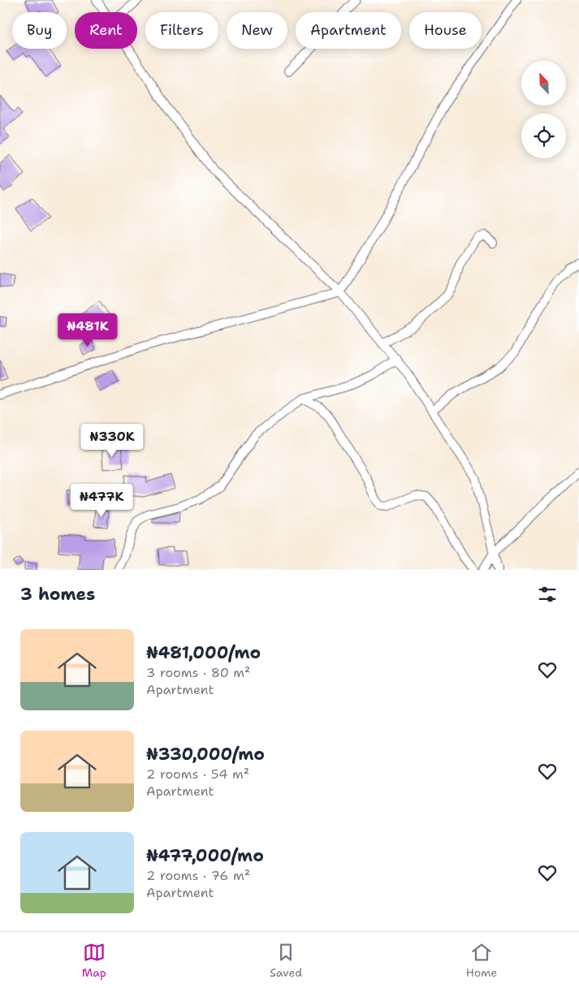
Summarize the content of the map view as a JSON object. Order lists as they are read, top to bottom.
{
  "north": "top left",
  "page": {
    "chip": [
      "Buy",
      "Rent",
      "Filters",
      "New",
      "Apartment",
      "House"
    ],
    "price": ["₦481K", "₦330K", "₦477K"],
    "heading": "3 homes",
    "list": [
      {
        "name": "₦481,000/mo",
        "note": "3 rooms · 80 m² · Apartment"
      },
      {
        "name": "₦330,000/mo",
        "note": "2 rooms · 54 m² · Apartment"
      },
      {
        "name": "₦477,000/mo",
        "note": "2 rooms · 76 m² · Apartment"
      }
    ],
    "tabs": ["Map", "Saved", "Home"]
  }
}
